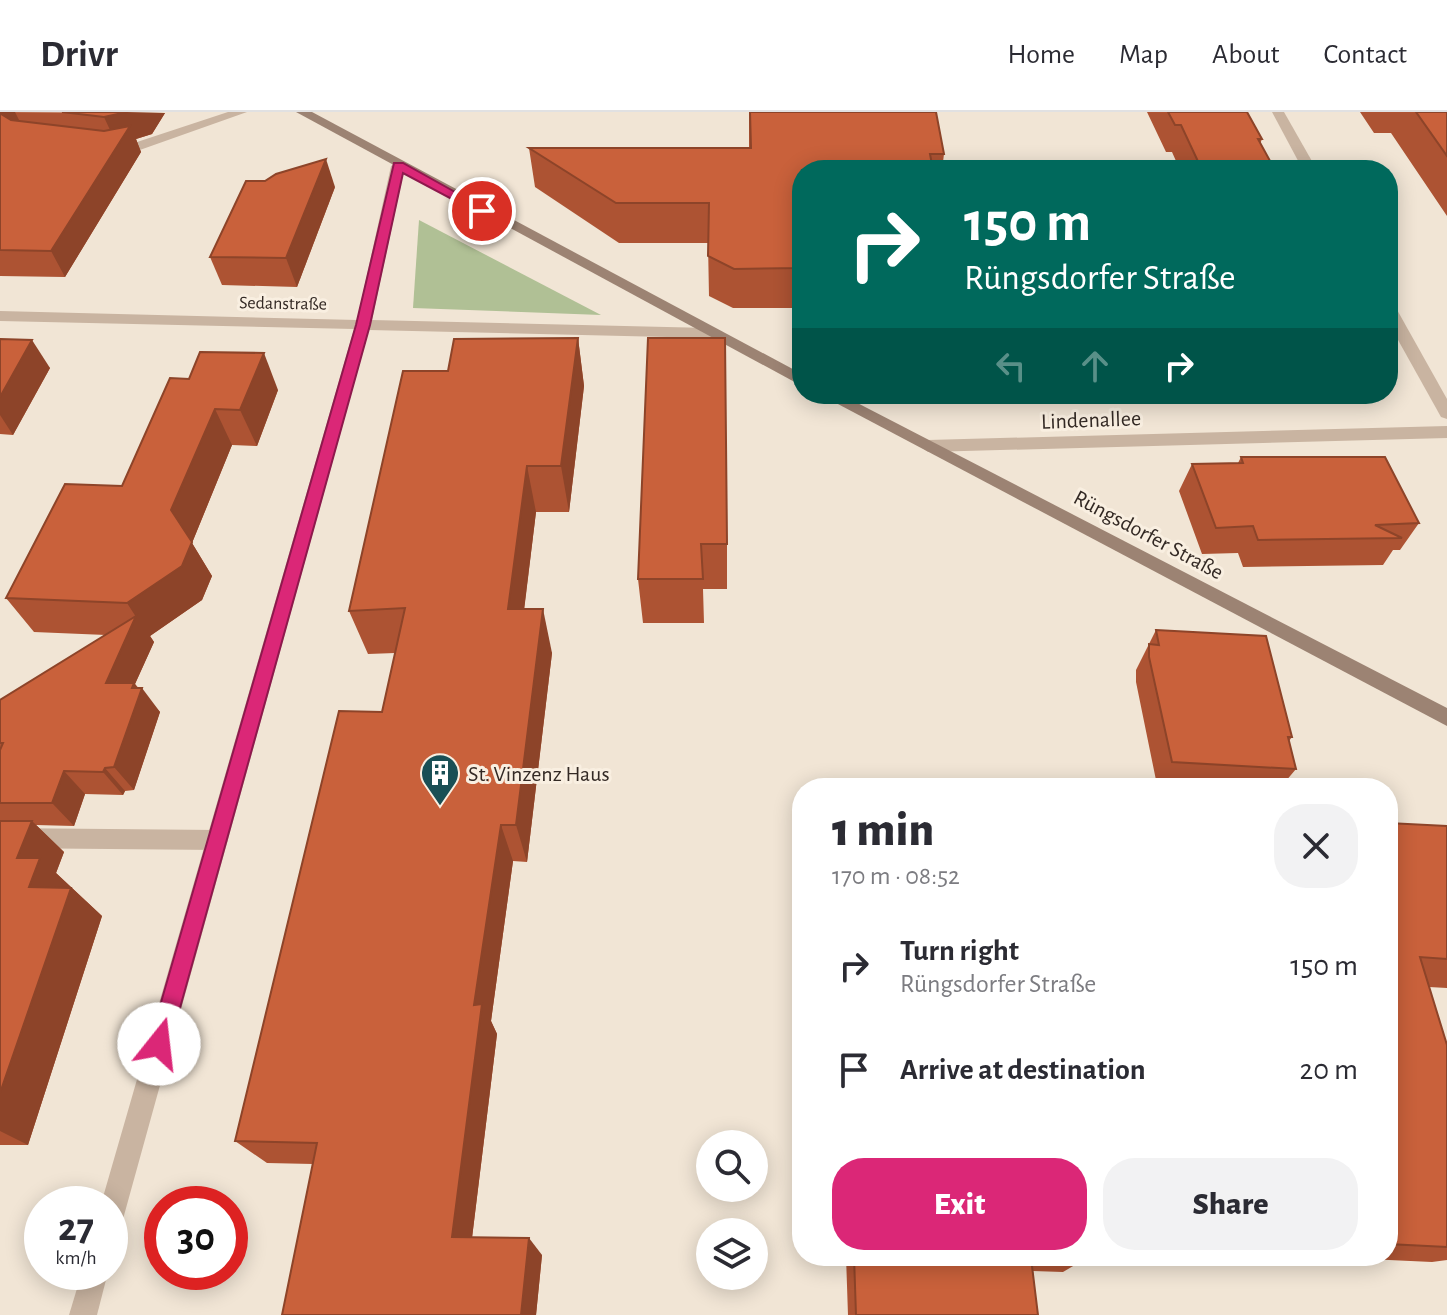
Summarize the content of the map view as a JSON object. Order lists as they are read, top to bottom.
{
  "streets": {
    "street": ["Sedanstraße", "Lindenallee", "Rüngsdorfer Straße"]
  },
  "crossings": [
    ["Lindenallee", "Rüngsdorfer Straße"]
  ],
  "places": {
    "building": ["St. Vinzenz Haus"]
  },
  "page": {
    "header": "Drivr",
    "nav": [
      "Home",
      "Map",
      "About",
      "Contact"
    ],
    "turn": ["150 m", "Rüngsdorfer Straße"],
    "heading": ["1 min", "170 m · 08:52"],
    "list": [
      {
        "name": "Turn right",
        "note": "Rüngsdorfer Straße",
        "value": "150 m"
      },
      {
        "name": "Arrive at destination",
        "value": "20 m"
      }
    ],
    "buttons": ["Exit", "Share"],
    "speed": "27 km/h",
    "limit": "30"
  }
}
